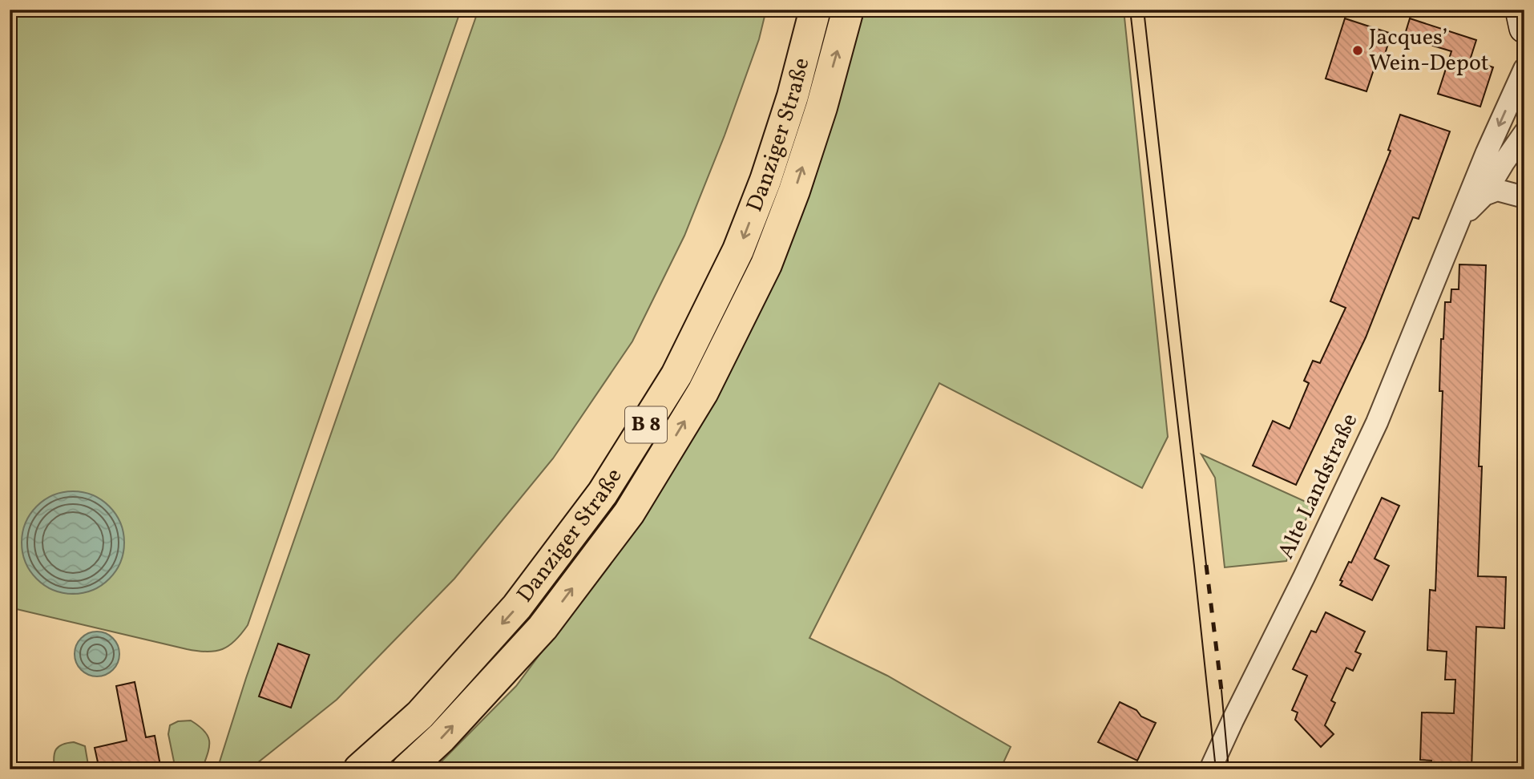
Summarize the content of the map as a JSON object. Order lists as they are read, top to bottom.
{
  "streets": {
    "highway": ["Danziger Straße", "B 8"],
    "street": ["Alte Landstraße"]
  },
  "places": ["Jacques’ Wein-Depot"]
}
